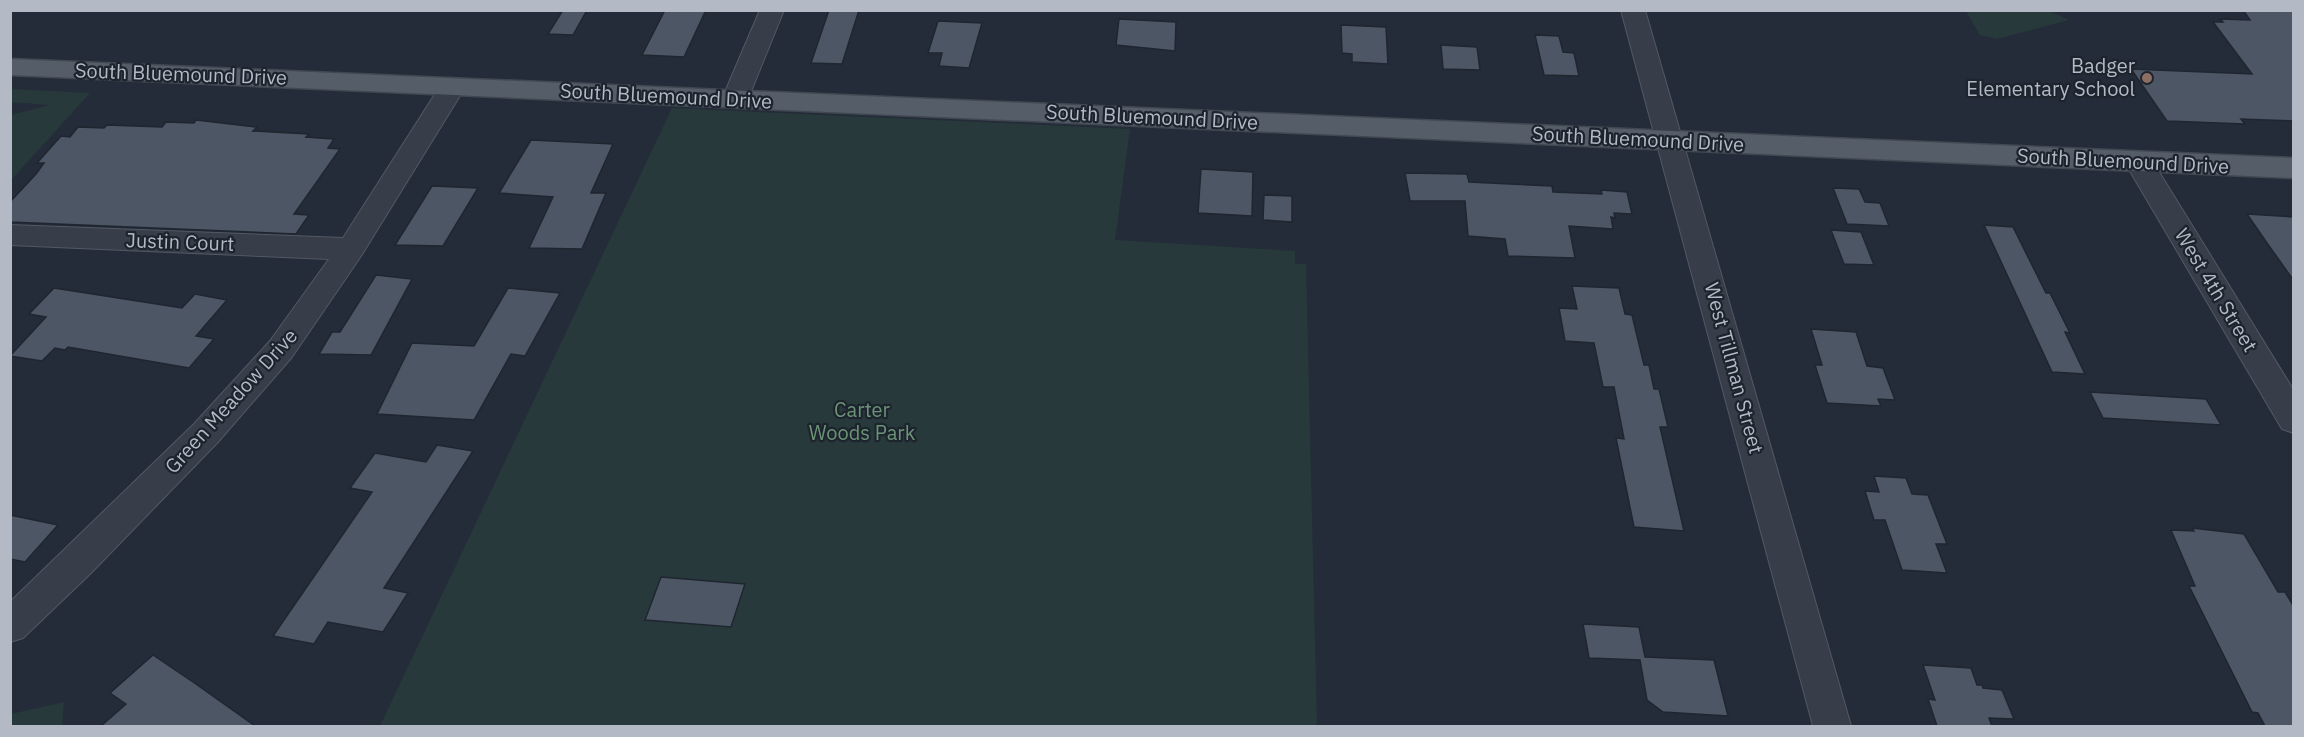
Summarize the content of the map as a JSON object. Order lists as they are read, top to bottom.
{
  "streets": {
    "main road": ["South Bluemound Drive"],
    "street": [
      "Justin Court",
      "West 4th Street",
      "West Tillman Street",
      "Green Meadow Drive"
    ]
  },
  "crossings": [
    ["South Bluemound Drive", "West 4th Street"],
    ["South Bluemound Drive", "West Tillman Street"],
    ["South Bluemound Drive", "Green Meadow Drive"],
    ["Justin Court", "Green Meadow Drive"]
  ],
  "parks": ["Carter Woods Park"],
  "places": ["Badger Elementary School"]
}
